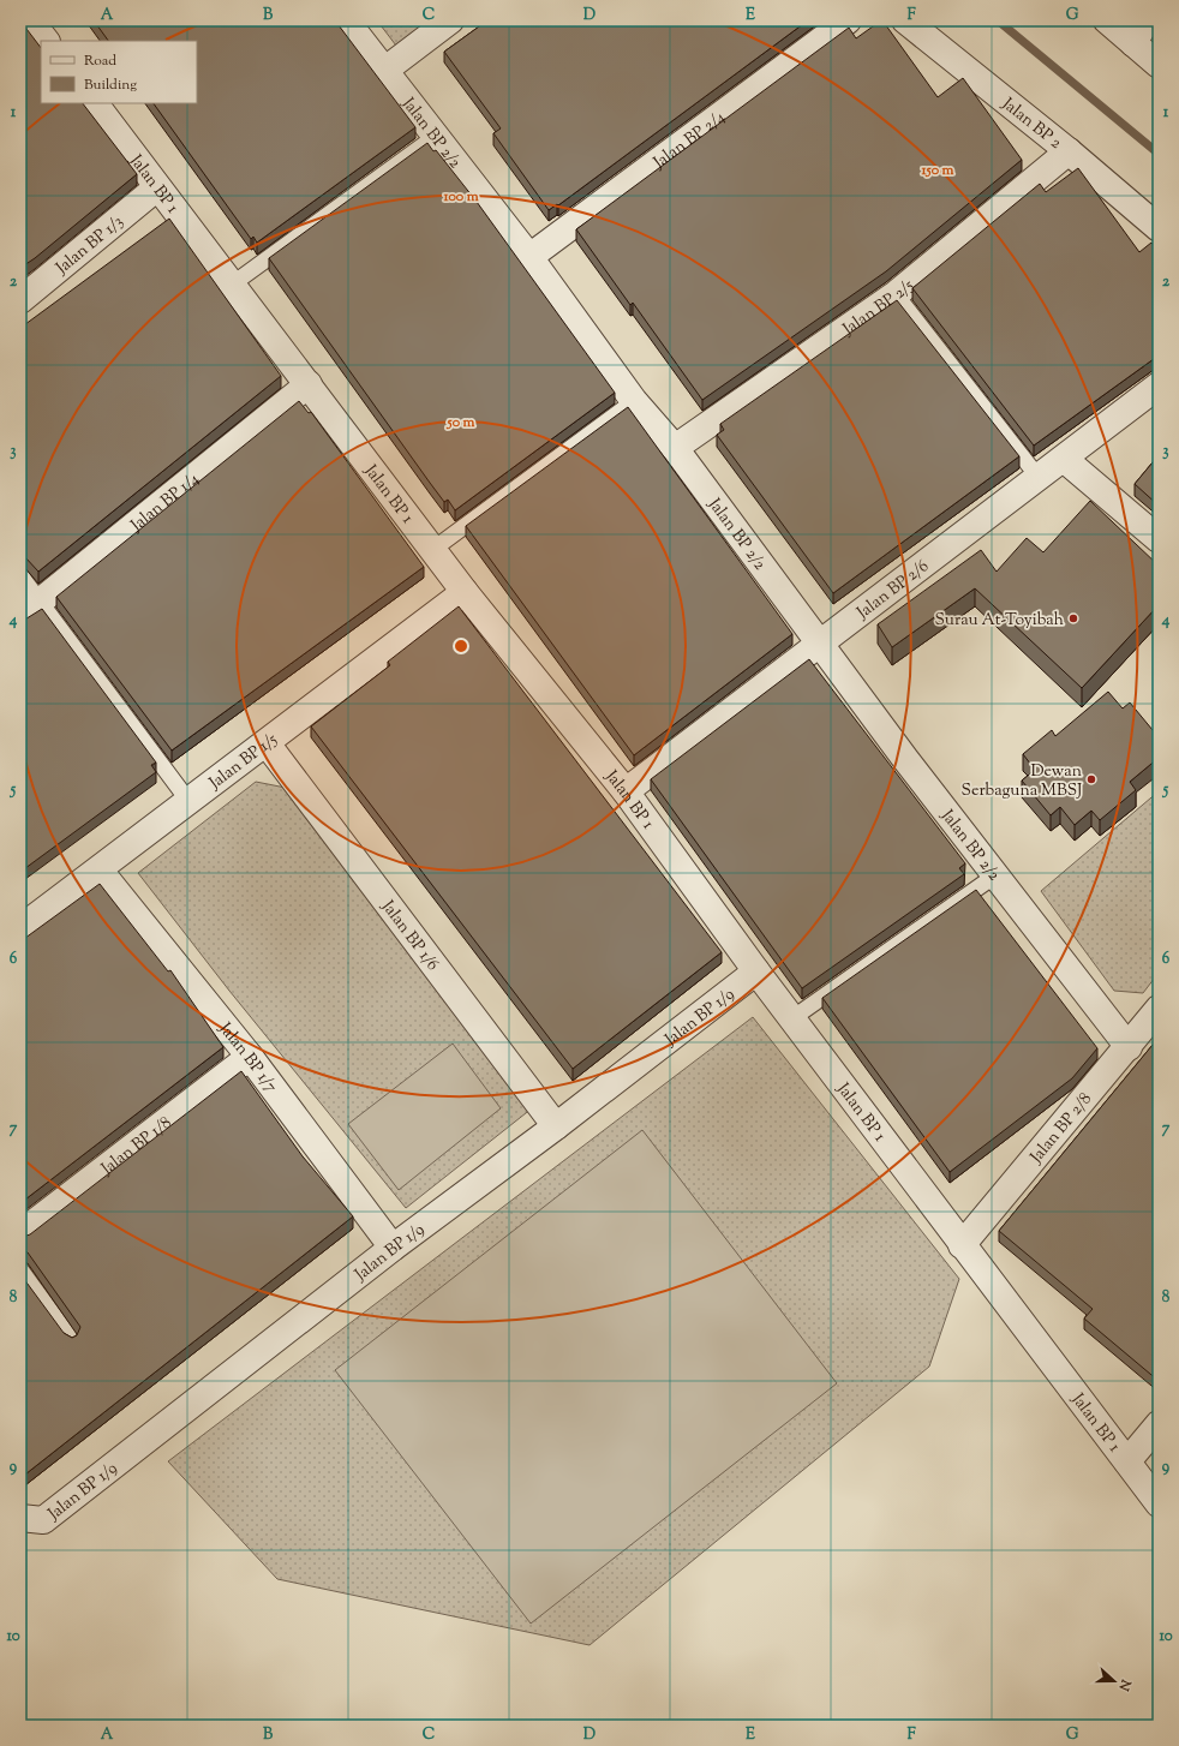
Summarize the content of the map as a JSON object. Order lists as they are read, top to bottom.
{
  "streets": {
    "street": [
      "Jalan BP 2",
      "Jalan BP 2/2",
      "Jalan BP 2/4",
      "Jalan BP 1",
      "Jalan BP 1/3",
      "Jalan BP 2/5",
      "Jalan BP 1/4",
      "Jalan BP 2/6",
      "Jalan BP 1/5",
      "Jalan BP 1/6",
      "Jalan BP 1/9",
      "Jalan BP 1/7",
      "Jalan BP 2/8",
      "Jalan BP 1/8"
    ]
  },
  "crossings": [
    ["Jalan BP 2", "Jalan BP 2/5"],
    ["Jalan BP 2/2", "Jalan BP 2/4"],
    ["Jalan BP 2/2", "Jalan BP 2/5"],
    ["Jalan BP 2/2", "Jalan BP 2/6"],
    ["Jalan BP 2/2", "Jalan BP 2/8"],
    ["Jalan BP 1", "Jalan BP 1/3"],
    ["Jalan BP 1", "Jalan BP 1/4"],
    ["Jalan BP 1", "Jalan BP 2/6"],
    ["Jalan BP 1", "Jalan BP 1/5"],
    ["Jalan BP 1", "Jalan BP 1/9"],
    ["Jalan BP 1", "Jalan BP 2/8"],
    ["Jalan BP 1/5", "Jalan BP 1/6"],
    ["Jalan BP 1/5", "Jalan BP 1/7"],
    ["Jalan BP 1/6", "Jalan BP 1/9"],
    ["Jalan BP 1/9", "Jalan BP 1/7"],
    ["Jalan BP 1/7", "Jalan BP 1/8"]
  ],
  "places": ["Surau At-Toyibah", "Dewan Serbaguna MBSJ"],
  "legend": ["Road", "Building"],
  "north": "right",
  "grid": {
    "columns": [
      "A",
      "B",
      "C",
      "D",
      "E",
      "F",
      "G"
    ],
    "rows": [
      "1",
      "2",
      "3",
      "4",
      "5",
      "6",
      "7",
      "8",
      "9",
      "10"
    ]
  },
  "rings": ["150 m", "100 m", "50 m"]
}
